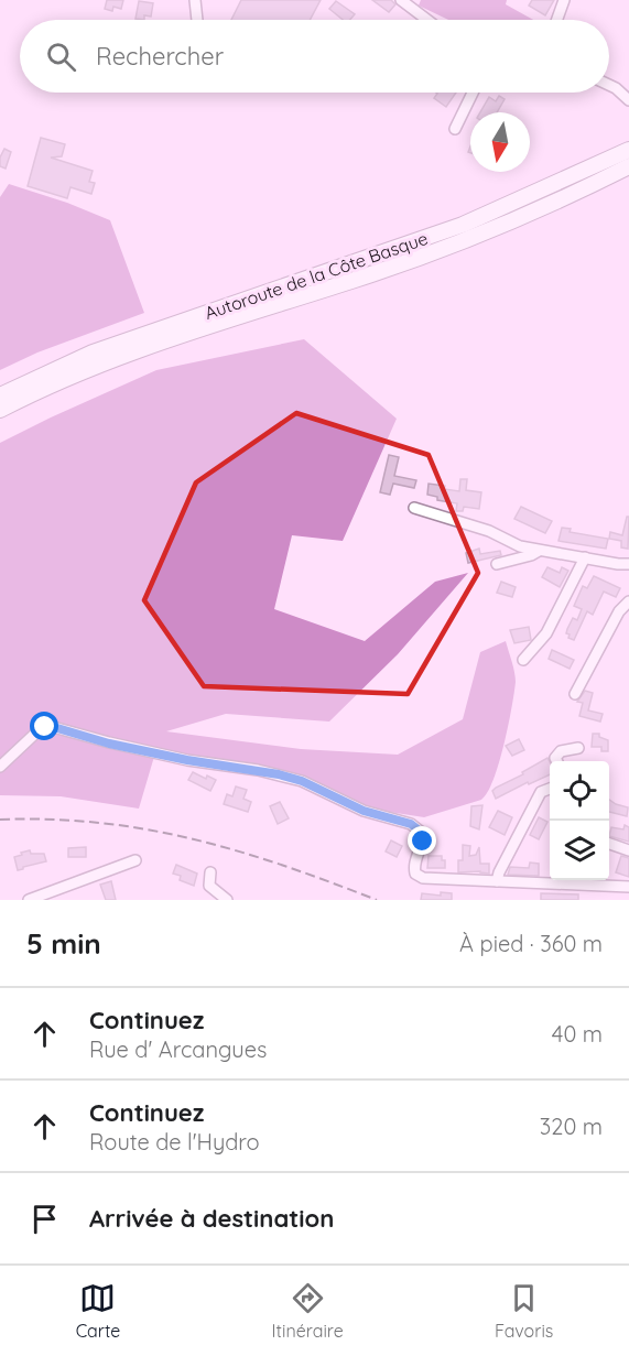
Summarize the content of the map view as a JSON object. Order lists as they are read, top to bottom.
{
  "streets": {
    "highway": ["Autoroute de la Côte Basque"]
  },
  "north": "bottom",
  "page": {
    "search": "Rechercher",
    "heading": ["5 min", "À pied · 360 m"],
    "list": [
      ["Continuez", "Rue d' Arcangues", "40 m"],
      ["Continuez", "Route de l'Hydro", "320 m"],
      "Arrivée à destination"
    ],
    "nav": ["Carte", "Itinéraire", "Favoris"]
  }
}
